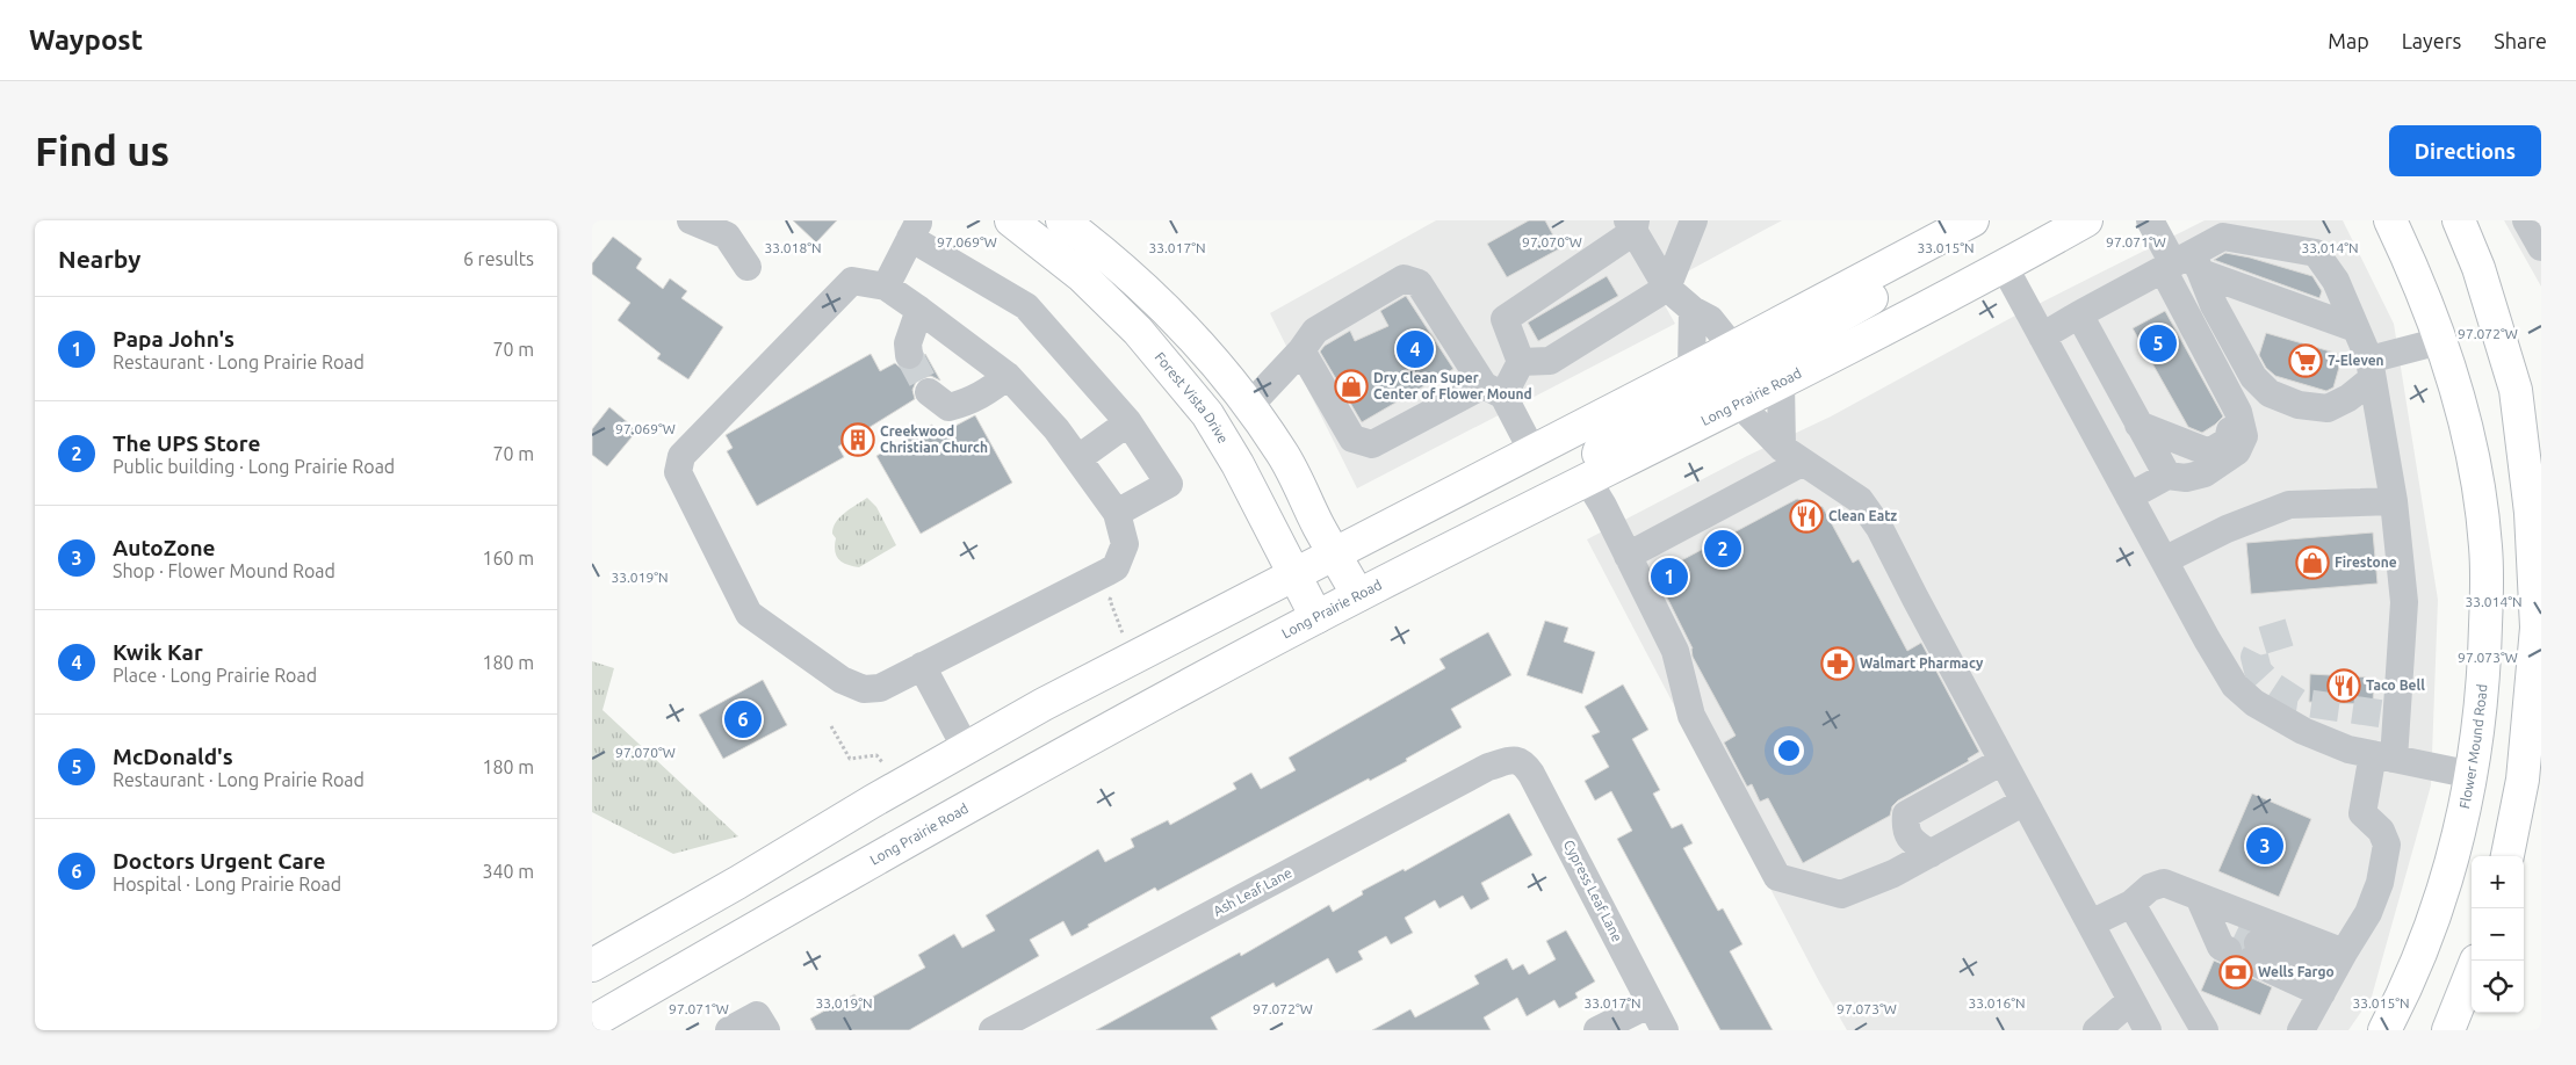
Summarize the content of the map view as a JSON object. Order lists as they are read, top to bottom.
{
  "streets": {
    "main road": ["Long Prairie Road", "Forest Vista Drive", "Flower Mound Road"],
    "street": ["Cypress Leaf Lane", "Ash Leaf Lane"]
  },
  "crossings": [
    ["Long Prairie Road", "Forest Vista Drive"],
    ["Cypress Leaf Lane", "Ash Leaf Lane"]
  ],
  "places": {
    "supermarket": ["7-Eleven"],
    "shop": ["Dry Clean Super Center of Flower Mound", "Firestone"],
    "building": ["Creekwood Christian Church"],
    "restaurant": ["Clean Eatz", "Taco Bell"],
    "pharmacy": ["Walmart Pharmacy"],
    "bank": ["Wells Fargo"]
  },
  "page": {
    "header": "Waypost",
    "nav": ["Map", "Layers", "Share"],
    "buttons": "Directions",
    "title": "Find us",
    "heading": ["Nearby", "6 results"],
    "list": [
      {
        "mark": "1",
        "name": "Papa John's",
        "note": "Restaurant · Long Prairie Road",
        "value": "70 m"
      },
      {
        "mark": "2",
        "name": "The UPS Store",
        "note": "Public building · Long Prairie Road",
        "value": "70 m"
      },
      {
        "mark": "3",
        "name": "AutoZone",
        "note": "Shop · Flower Mound Road",
        "value": "160 m"
      },
      {
        "mark": "4",
        "name": "Kwik Kar",
        "note": "Place · Long Prairie Road",
        "value": "180 m"
      },
      {
        "mark": "5",
        "name": "McDonald's",
        "note": "Restaurant · Long Prairie Road",
        "value": "180 m"
      },
      {
        "mark": "6",
        "name": "Doctors Urgent Care",
        "note": "Hospital · Long Prairie Road",
        "value": "340 m"
      }
    ],
    "pins": [
      "5",
      "4",
      "2",
      "1",
      "6",
      "3"
    ],
    "map_buttons": ["+", "−"]
  },
  "coordinates": [
    "97.069°W",
    "97.070°W",
    "97.071°W",
    "33.018°N",
    "33.014°N",
    "33.017°N",
    "33.015°N",
    "97.072°W",
    "33.019°N",
    "97.073°W",
    "33.016°N"
  ]
}
